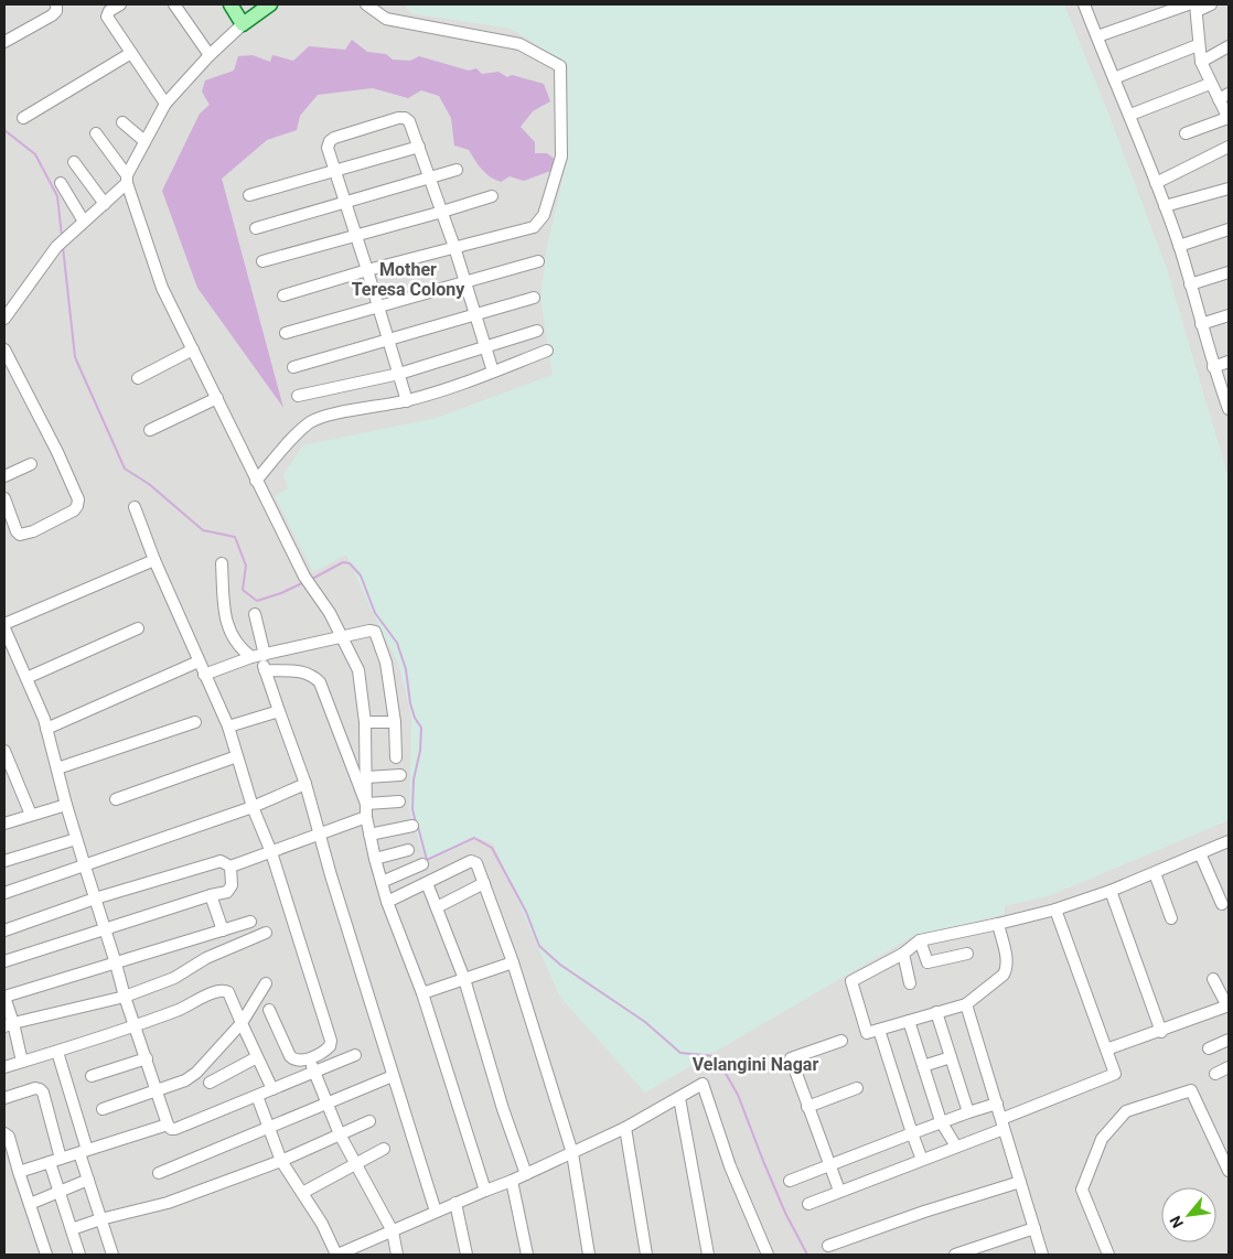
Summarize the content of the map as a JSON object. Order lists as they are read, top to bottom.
{
  "districts": ["Mother Teresa Colony", "Velangini Nagar"],
  "north": "bottom left"
}
